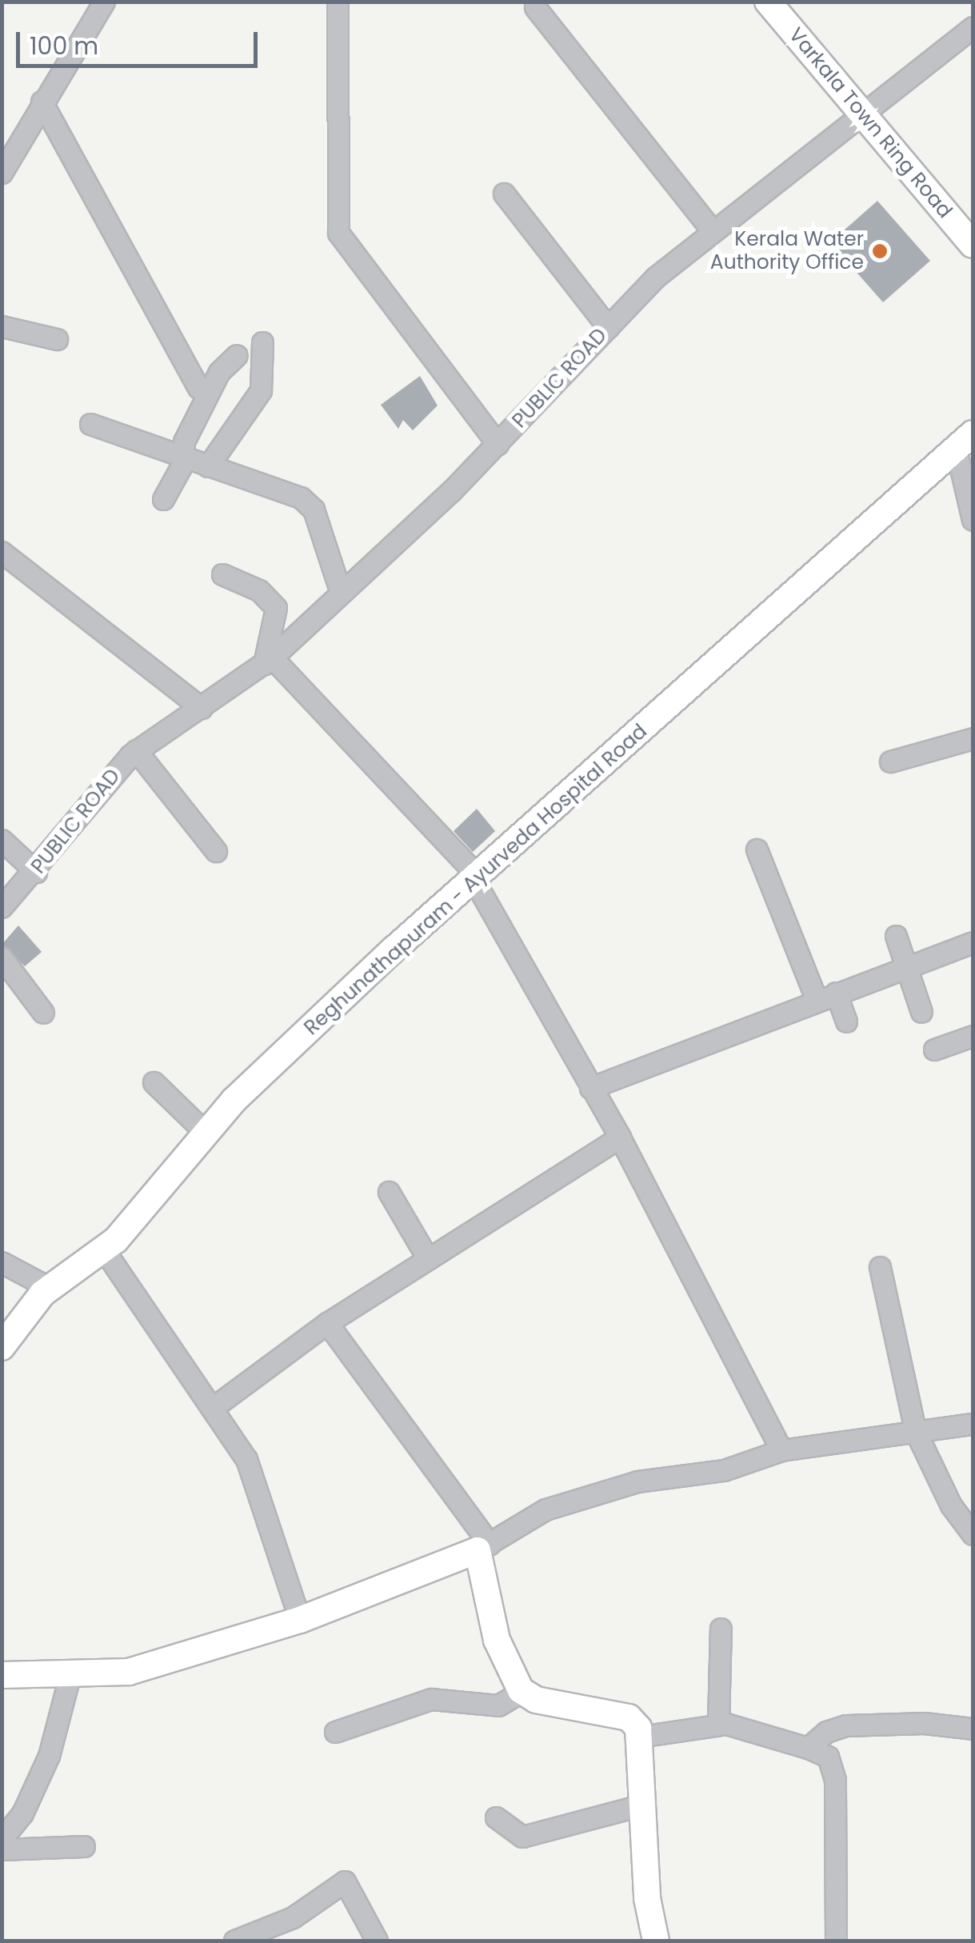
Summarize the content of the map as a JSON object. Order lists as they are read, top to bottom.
{
  "streets": {
    "main road": ["Varkala Town Ring Road", "Reghunathapuram - Ayurveda Hospital Road"],
    "street": ["PUBLIC ROAD"]
  },
  "crossings": [
    ["Varkala Town Ring Road", "PUBLIC ROAD"]
  ],
  "places": ["Kerala Water Authority Office"],
  "scale_bar": "100 m"
}
